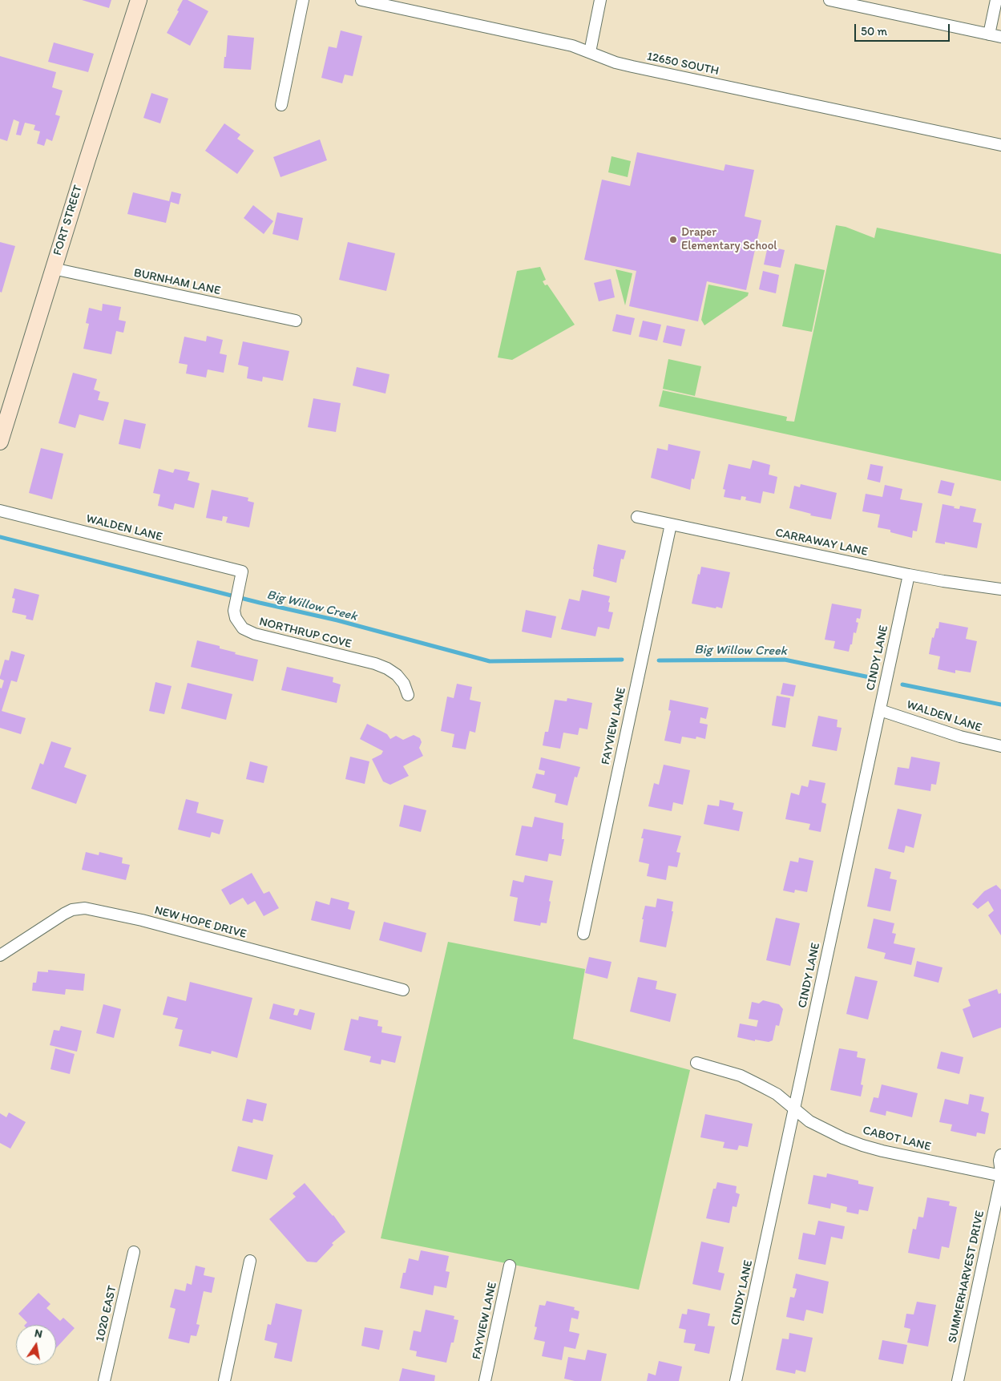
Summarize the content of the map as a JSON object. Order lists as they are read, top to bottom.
{
  "streets": {
    "street": [
      "12650 SOUTH",
      "FORT STREET",
      "BURNHAM LANE",
      "WALDEN LANE",
      "CARRAWAY LANE",
      "NORTHRUP COVE",
      "CINDY LANE",
      "FAYVIEW LANE",
      "NEW HOPE DRIVE",
      "CABOT LANE",
      "SUMMERHARVEST DRIVE",
      "1020 EAST"
    ]
  },
  "crossings": [
    ["FORT STREET", "BURNHAM LANE"],
    ["WALDEN LANE", "NORTHRUP COVE"],
    ["WALDEN LANE", "CINDY LANE"],
    ["CARRAWAY LANE", "CINDY LANE"],
    ["CARRAWAY LANE", "FAYVIEW LANE"],
    ["CINDY LANE", "CABOT LANE"],
    ["CABOT LANE", "SUMMERHARVEST DRIVE"]
  ],
  "water": ["Big Willow Creek"],
  "places": ["Draper Elementary School"],
  "scale_bar": "50 m",
  "north": "top"
}
